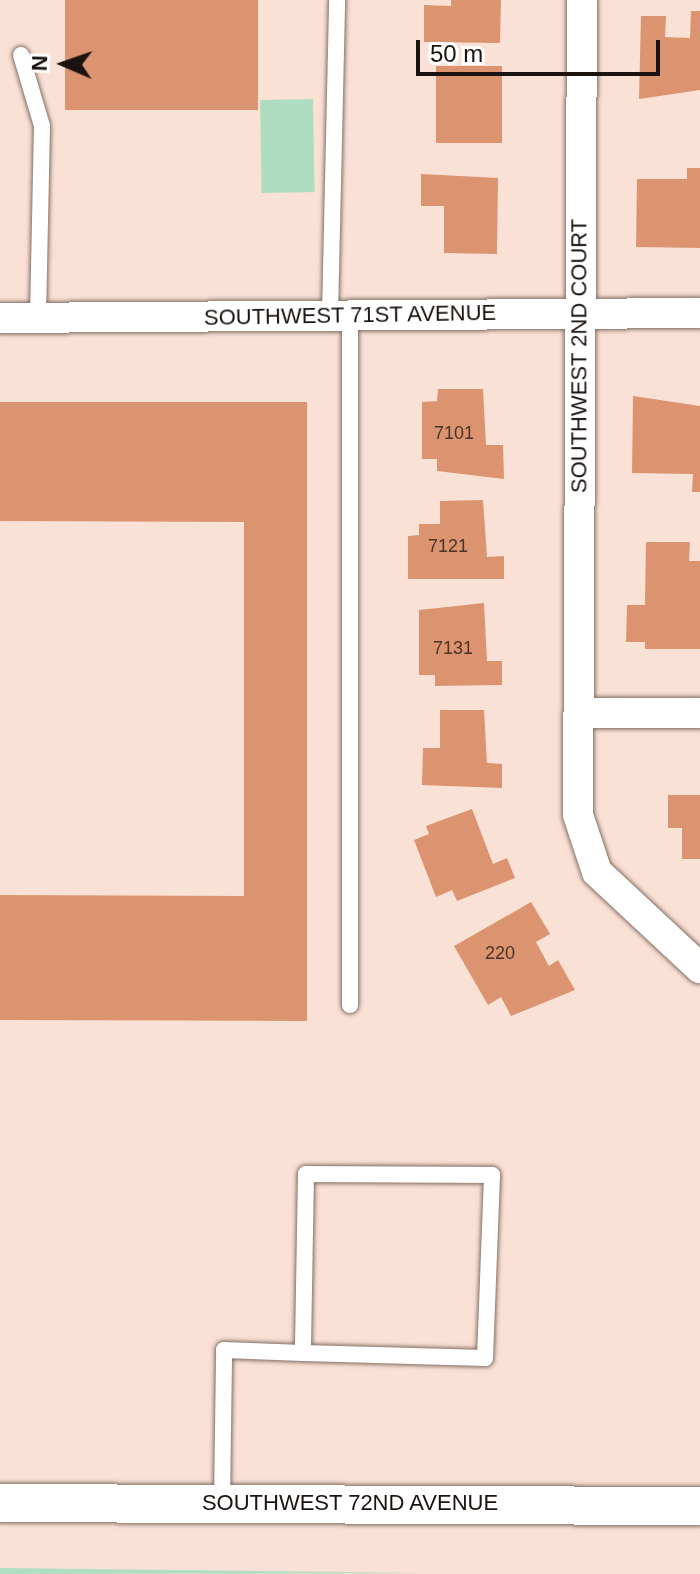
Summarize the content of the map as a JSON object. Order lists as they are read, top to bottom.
{
  "streets": {
    "street": ["SOUTHWEST 71ST AVENUE", "SOUTHWEST 2ND COURT", "SOUTHWEST 72ND AVENUE"]
  },
  "crossings": [
    ["SOUTHWEST 71ST AVENUE", "SOUTHWEST 2ND COURT"]
  ],
  "house_numbers": [
    "7101",
    "7121",
    "7131",
    "220"
  ],
  "scale_bar": "50 m",
  "north": "left"
}
